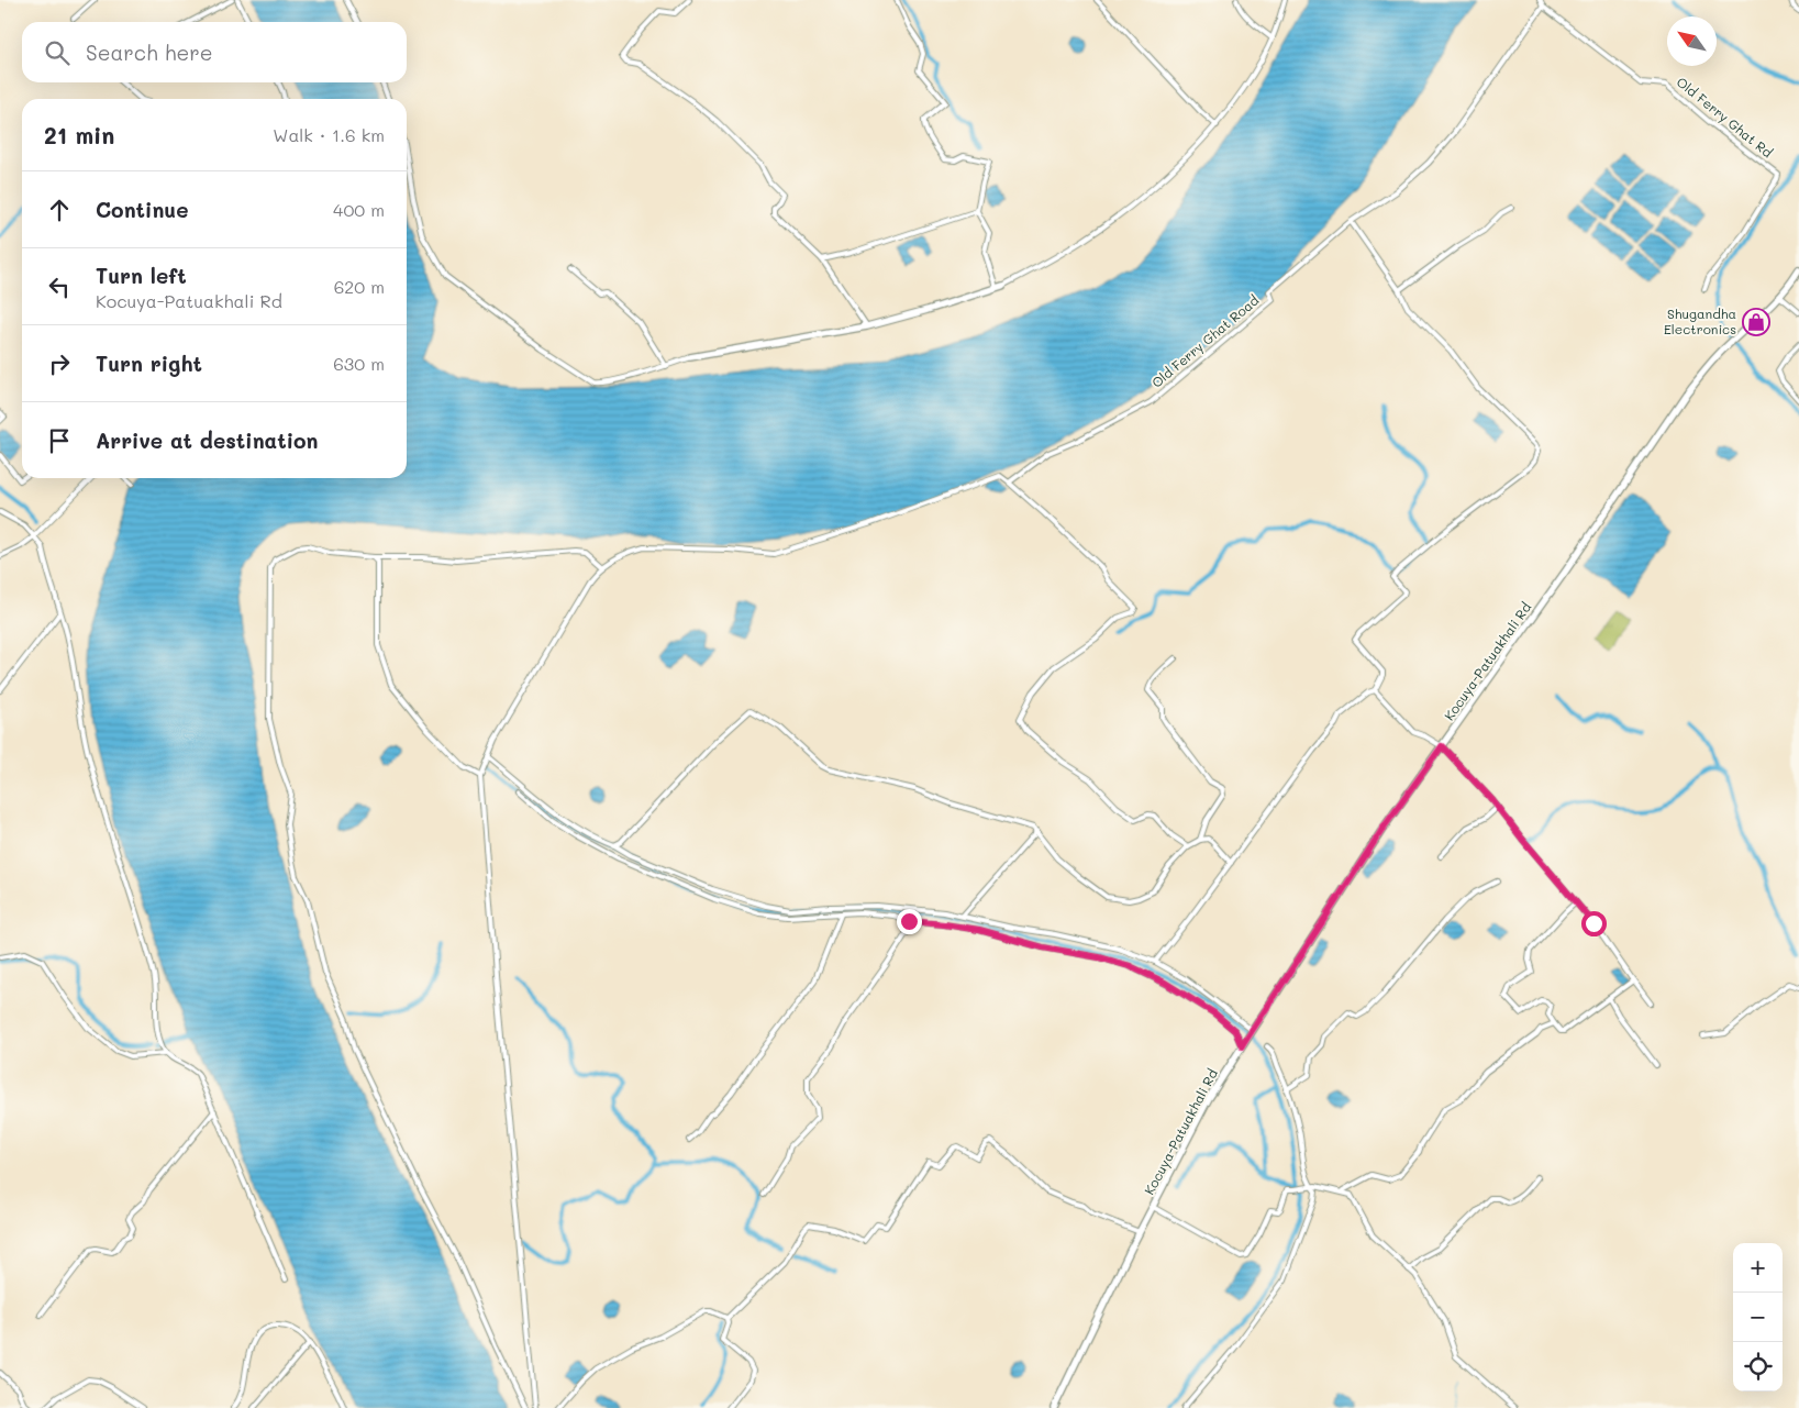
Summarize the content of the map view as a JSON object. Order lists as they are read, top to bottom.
{
  "streets": {
    "main road": ["Kocuya-Patuakhali Rd"],
    "street": ["Old Ferry Ghat Rd", "Old Ferry Ghat Road"]
  },
  "crossings": [
    ["Old Ferry Ghat Rd", "Old Ferry Ghat Road"]
  ],
  "places": {
    "shop": ["Shugandha Electronics"]
  },
  "north": "top left",
  "page": {
    "search": "Search here",
    "heading": ["21 min", "Walk · 1.6 km"],
    "list": [
      ["Continue", "400 m"],
      ["Turn left", "Kocuya-Patuakhali Rd", "620 m"],
      ["Turn right", "630 m"],
      "Arrive at destination"
    ],
    "map_buttons": ["+", "−"]
  }
}
